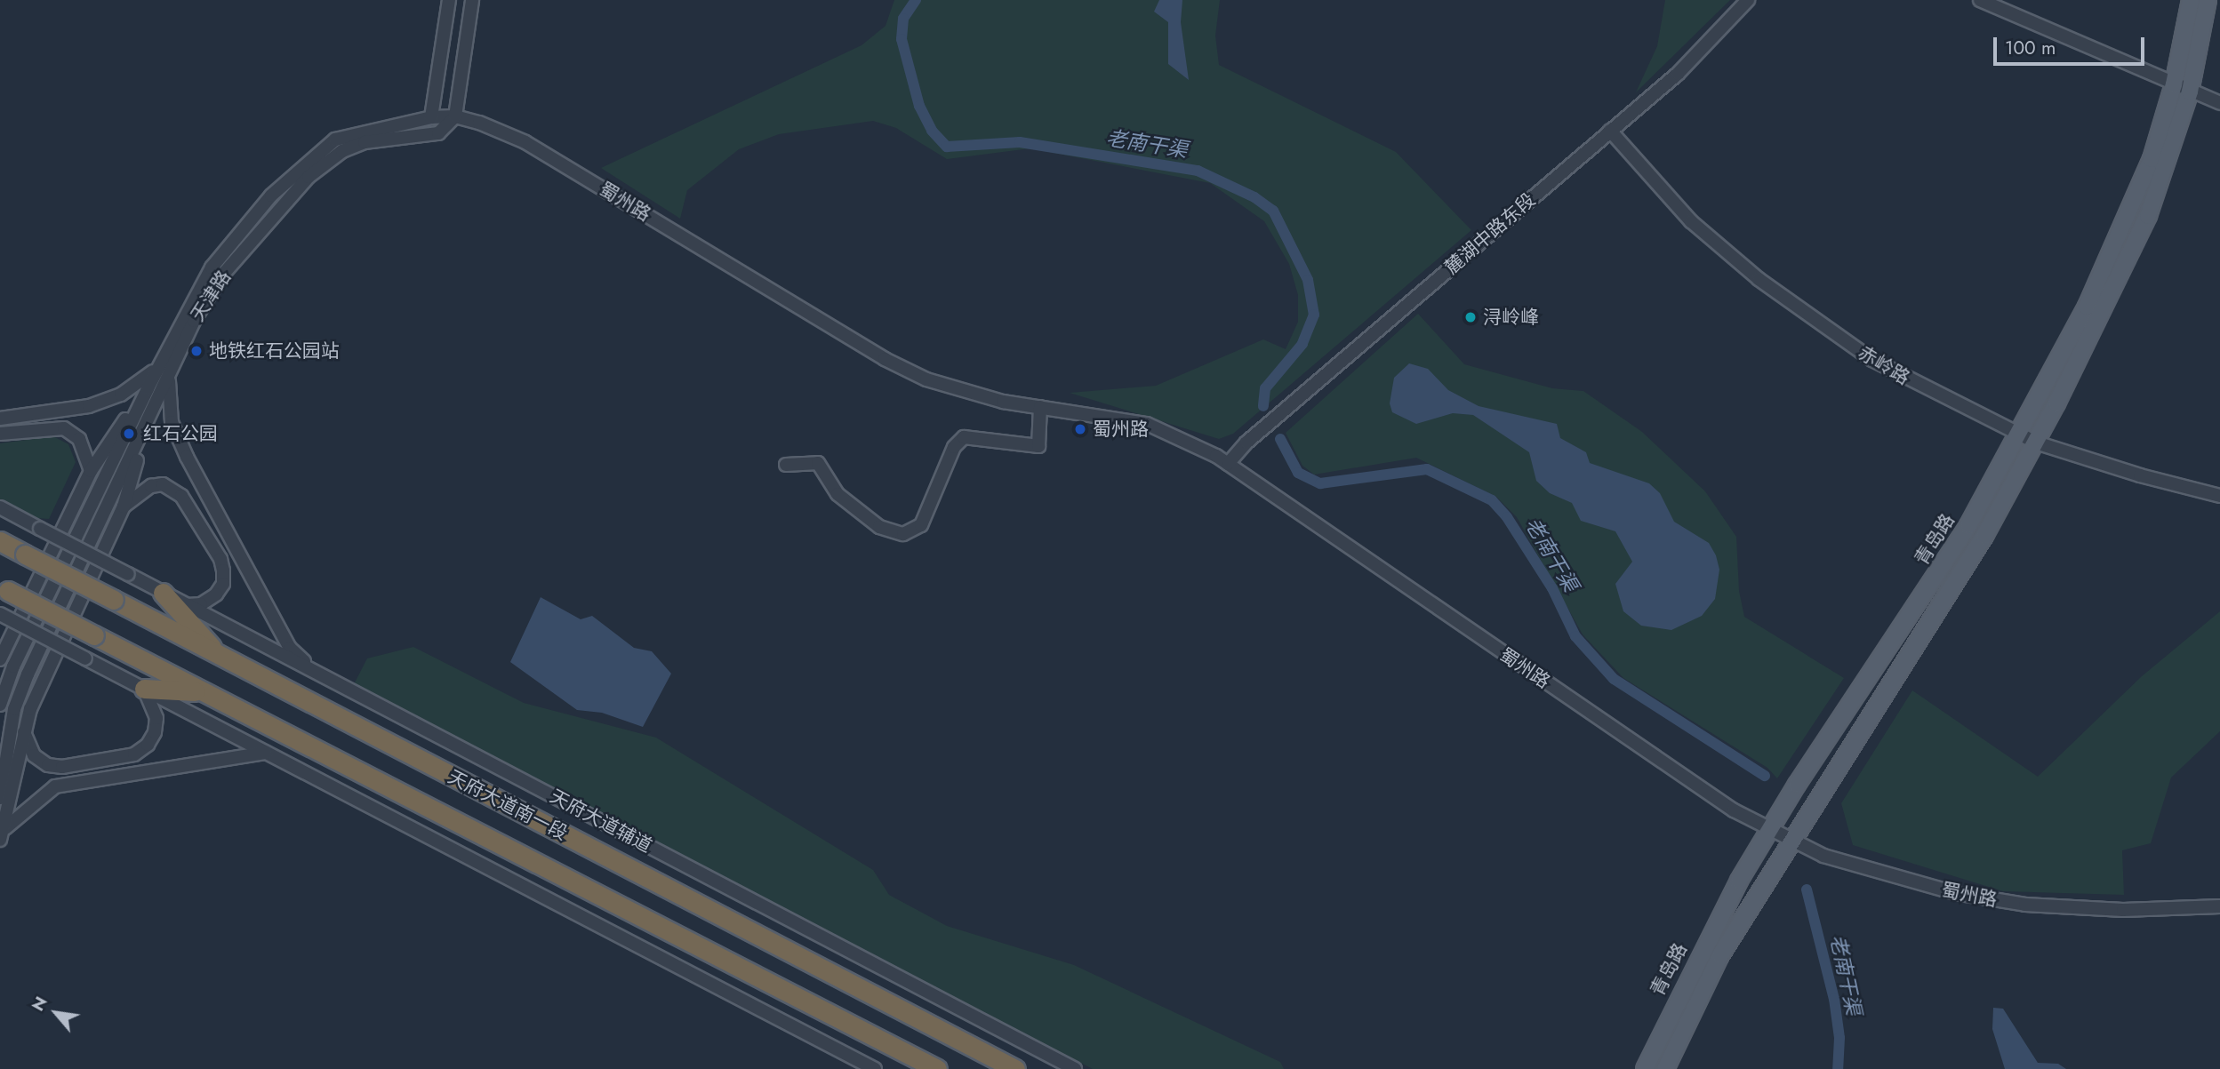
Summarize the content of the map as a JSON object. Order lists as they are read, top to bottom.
{
  "streets": {
    "highway": ["天府大道南一段"],
    "main road": ["青岛路"],
    "street": [
      "蜀州路",
      "麓湖中路东段",
      "天津路",
      "赤岭路",
      "天府大道辅道"
    ]
  },
  "crossings": [
    ["蜀州路", "麓湖中路东段"],
    ["蜀州路", "天津路"],
    ["蜀州路", "青岛路"],
    ["麓湖中路东段", "赤岭路"],
    ["赤岭路", "青岛路"]
  ],
  "water": ["老南干渠"],
  "places": [
    "浔岭峰",
    "地铁红石公园站",
    "蜀州路",
    "红石公园"
  ],
  "scale_bar": "100 m",
  "north": "top left"
}
